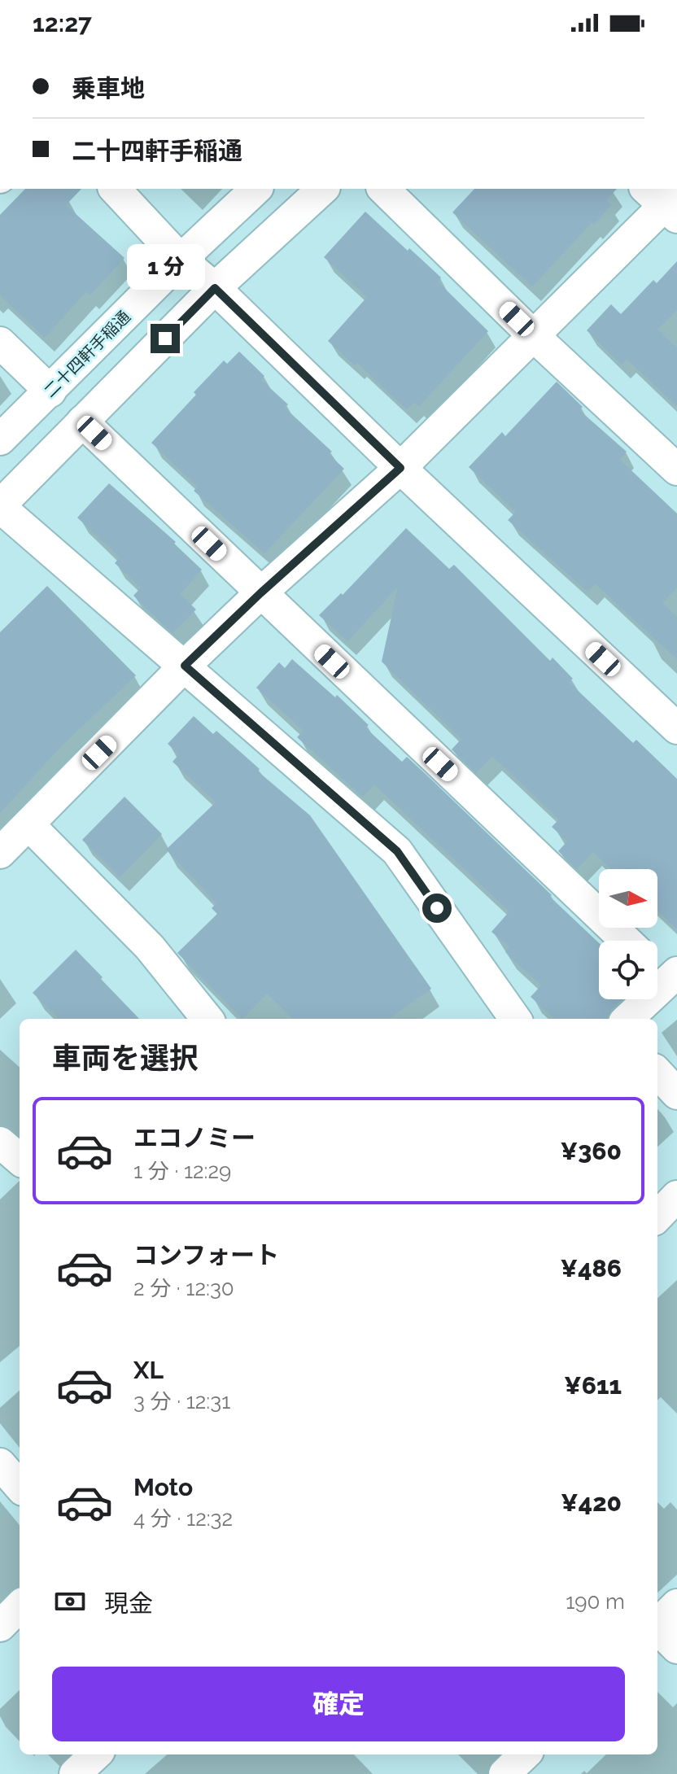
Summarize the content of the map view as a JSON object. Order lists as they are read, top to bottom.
{
  "streets": {
    "street": ["二十四軒手稲通"]
  },
  "north": "right",
  "page": {
    "status": "12:27",
    "banner": ["乗車地", "二十四軒手稲通"],
    "bubble": "1 分",
    "heading": "車両を選択",
    "list": [
      {
        "name": "エコノミー",
        "note": "1 分 · 12:29",
        "value": "¥360"
      },
      {
        "name": "コンフォート",
        "note": "2 分 · 12:30",
        "value": "¥486"
      },
      {
        "name": "XL",
        "note": "3 分 · 12:31",
        "value": "¥611"
      },
      {
        "name": "Moto",
        "note": "4 分 · 12:32",
        "value": "¥420"
      }
    ],
    "pay": ["現金", "190 m"],
    "buttons": "確定"
  }
}
